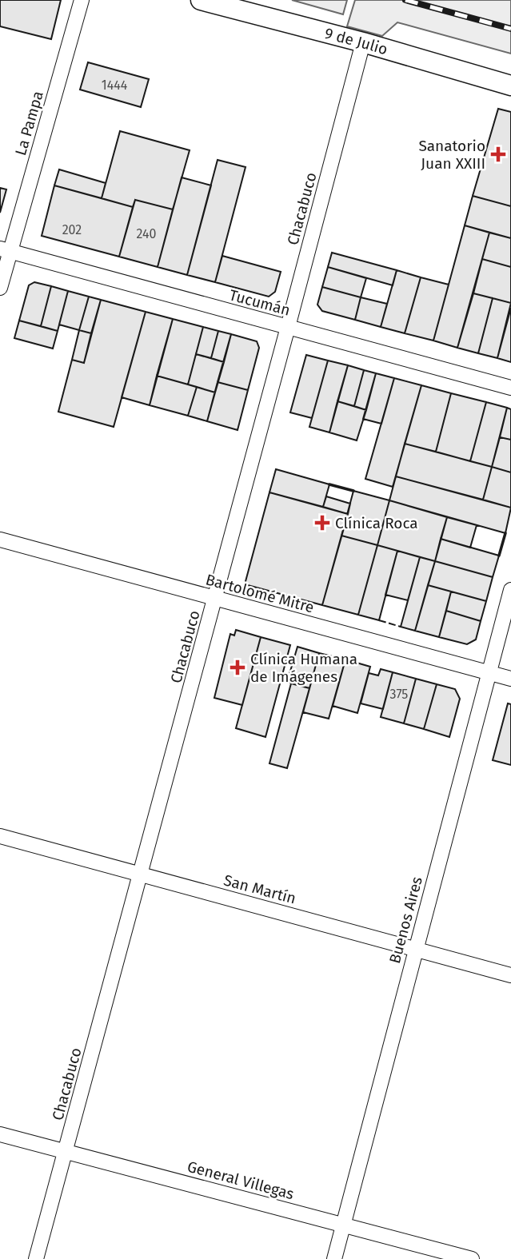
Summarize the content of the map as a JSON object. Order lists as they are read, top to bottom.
{
  "streets": {
    "main road": ["9 de Julio"],
    "street": [
      "La Pampa",
      "Chacabuco",
      "Tucumán",
      "Bartolomé Mitre",
      "San Martín",
      "Buenos Aires",
      "General Villegas"
    ]
  },
  "crossings": [
    ["9 de Julio", "Chacabuco"],
    ["La Pampa", "Tucumán"],
    ["Chacabuco", "Tucumán"],
    ["Chacabuco", "Bartolomé Mitre"],
    ["Chacabuco", "San Martín"],
    ["Chacabuco", "General Villegas"],
    ["Bartolomé Mitre", "Buenos Aires"],
    ["San Martín", "Buenos Aires"],
    ["Buenos Aires", "General Villegas"]
  ],
  "places": {
    "health": ["Sanatorio Juan XXIII", "Clínica Roca", "Clínica Humana de Imágenes"]
  },
  "house_numbers": [
    "1444",
    "202",
    "240",
    "375"
  ]
}
